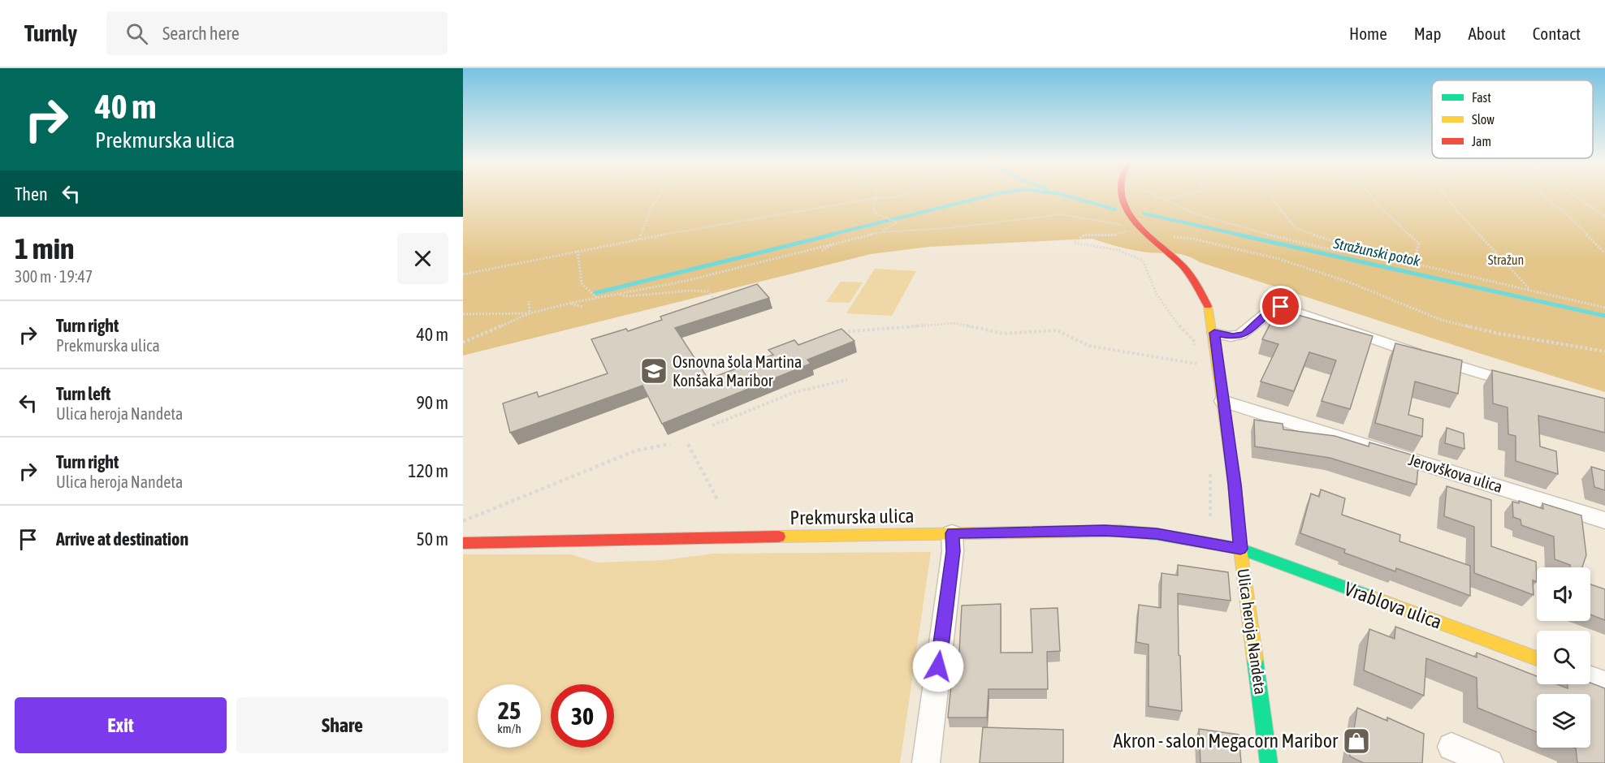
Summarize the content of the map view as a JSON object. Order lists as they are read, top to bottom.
{
  "streets": {
    "street": [
      "Jerovškova ulica",
      "Prekmurska ulica",
      "Vrablova ulica",
      "Ulica heroja Nandeta"
    ]
  },
  "crossings": [
    ["Jerovškova ulica", "Ulica heroja Nandeta"],
    ["Prekmurska ulica", "Vrablova ulica"],
    ["Prekmurska ulica", "Ulica heroja Nandeta"],
    ["Vrablova ulica", "Ulica heroja Nandeta"]
  ],
  "water": ["Stražunski potok"],
  "parks": ["Stražun"],
  "places": {
    "school or university": ["Osnovna šola Martina Konšaka Maribor"],
    "shop": ["Akron - salon Megacorn Maribor"]
  },
  "legend": ["Fast", "Slow", "Jam"],
  "page": {
    "header": "Turnly",
    "search": "Search here",
    "nav": [
      "Home",
      "Map",
      "About",
      "Contact"
    ],
    "turn": ["40 m", "Prekmurska ulica"],
    "then": "Then",
    "heading": ["1 min", "300 m · 19:47"],
    "list": [
      {
        "name": "Turn right",
        "note": "Prekmurska ulica",
        "value": "40 m"
      },
      {
        "name": "Turn left",
        "note": "Ulica heroja Nandeta",
        "value": "90 m"
      },
      {
        "name": "Turn right",
        "note": "Ulica heroja Nandeta",
        "value": "120 m"
      },
      {
        "name": "Arrive at destination",
        "value": "50 m"
      }
    ],
    "speed": "25 km/h",
    "limit": "30",
    "buttons": ["Exit", "Share"]
  }
}
